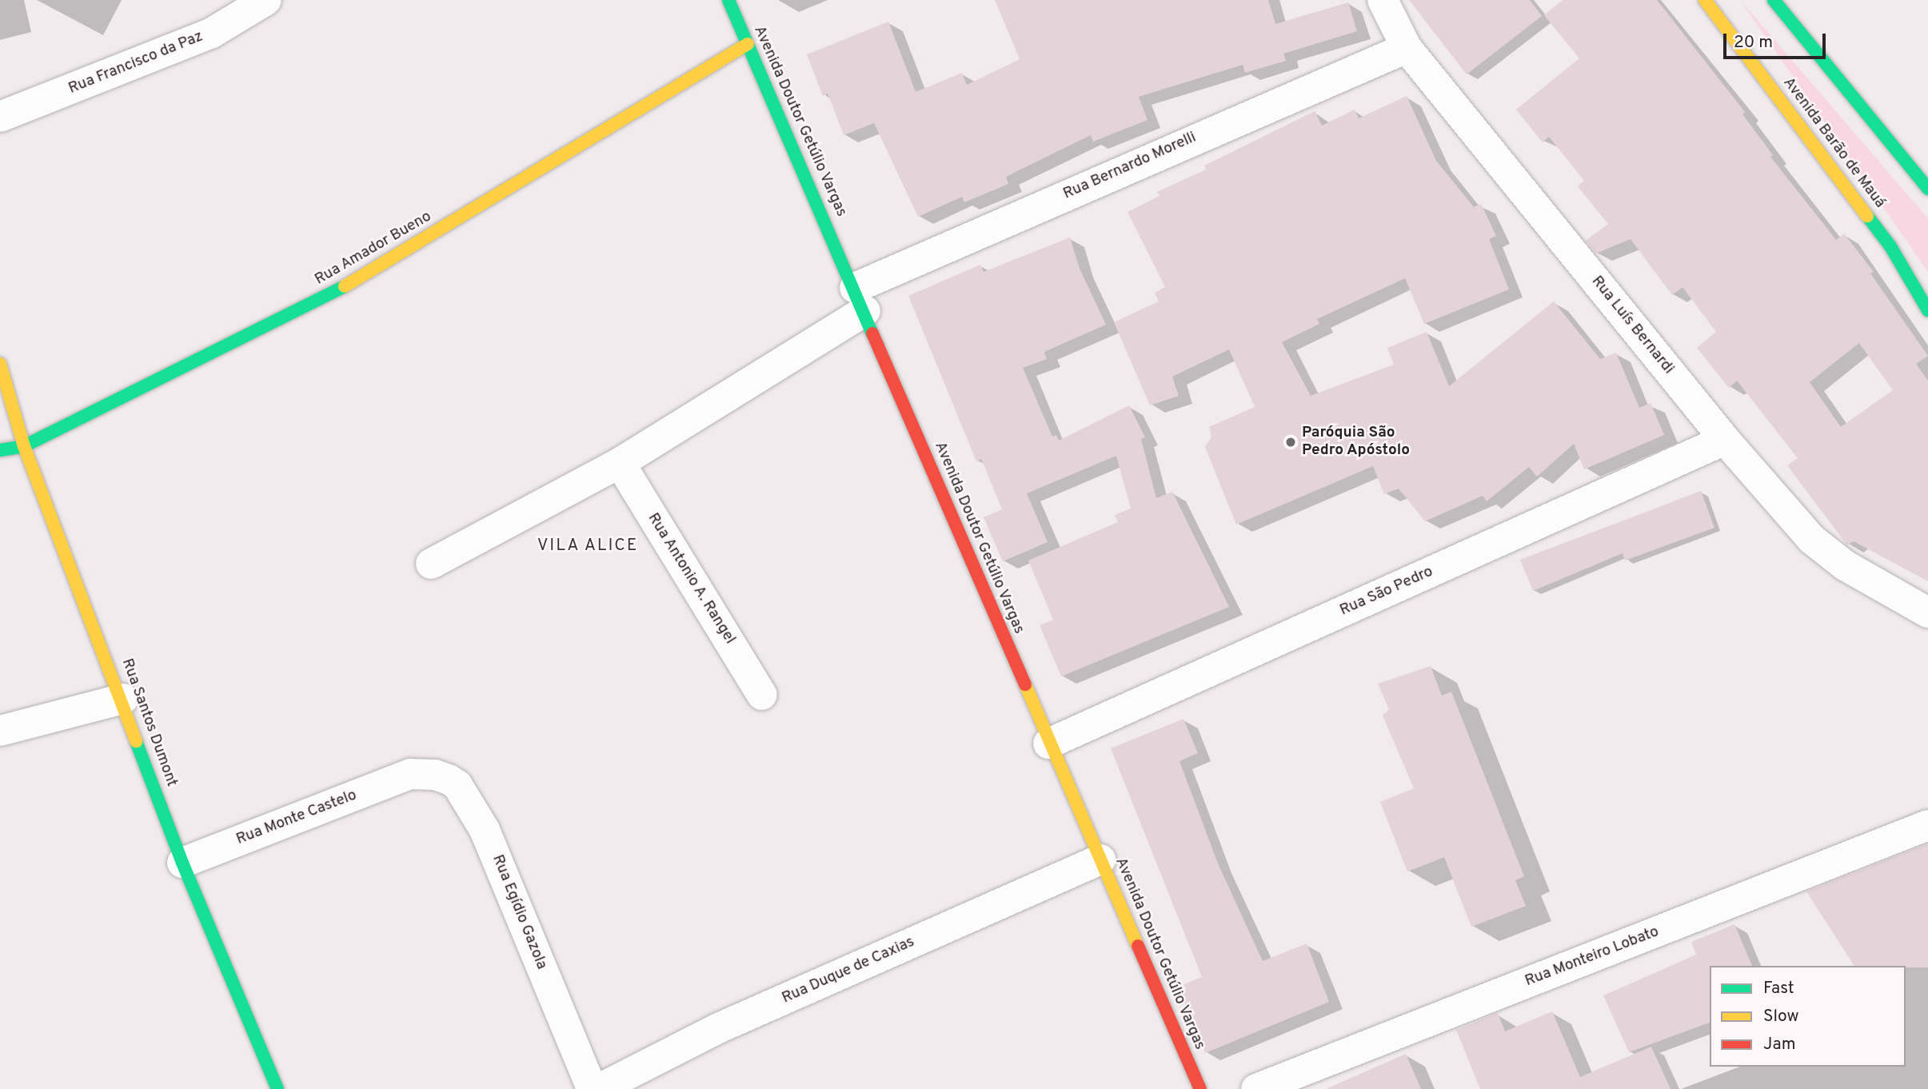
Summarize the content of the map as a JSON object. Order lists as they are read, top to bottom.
{
  "streets": {
    "street": [
      "Rua Francisco da Paz",
      "Avenida Doutor Getúlio Vargas",
      "Avenida Barão de Mauá",
      "Rua Bernardo Morelli",
      "Rua Amador Bueno",
      "Rua Luís Bernardi",
      "Rua Antonio A. Rangel",
      "Rua São Pedro",
      "Rua Santos Dumont",
      "Rua Monte Castelo",
      "Rua Egídio Gazola",
      "Rua Monteiro Lobato",
      "Rua Duque de Caxias"
    ]
  },
  "crossings": [
    ["Avenida Doutor Getúlio Vargas", "Rua Bernardo Morelli"],
    ["Avenida Doutor Getúlio Vargas", "Rua Amador Bueno"],
    ["Avenida Doutor Getúlio Vargas", "Rua São Pedro"],
    ["Avenida Doutor Getúlio Vargas", "Rua Duque de Caxias"],
    ["Rua Bernardo Morelli", "Rua Luís Bernardi"],
    ["Rua Bernardo Morelli", "Rua Antonio A. Rangel"],
    ["Rua Amador Bueno", "Rua Santos Dumont"],
    ["Rua Luís Bernardi", "Rua São Pedro"],
    ["Rua Santos Dumont", "Rua Monte Castelo"],
    ["Rua Monte Castelo", "Rua Egídio Gazola"]
  ],
  "districts": ["VILA ALICE"],
  "places": ["Paróquia São Pedro Apóstolo"],
  "legend": ["Fast", "Slow", "Jam"],
  "scale_bar": "20 m"
}
